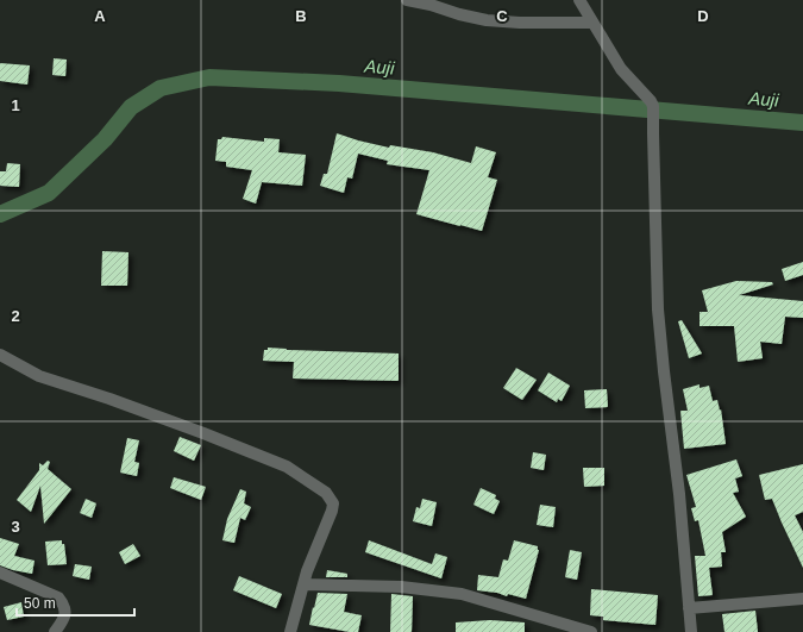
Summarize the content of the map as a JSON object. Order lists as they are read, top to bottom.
{
  "water": ["Auji"],
  "scale_bar": "50 m",
  "grid": {
    "columns": [
      "A",
      "B",
      "C",
      "D"
    ],
    "rows": ["1", "2", "3"]
  }
}
